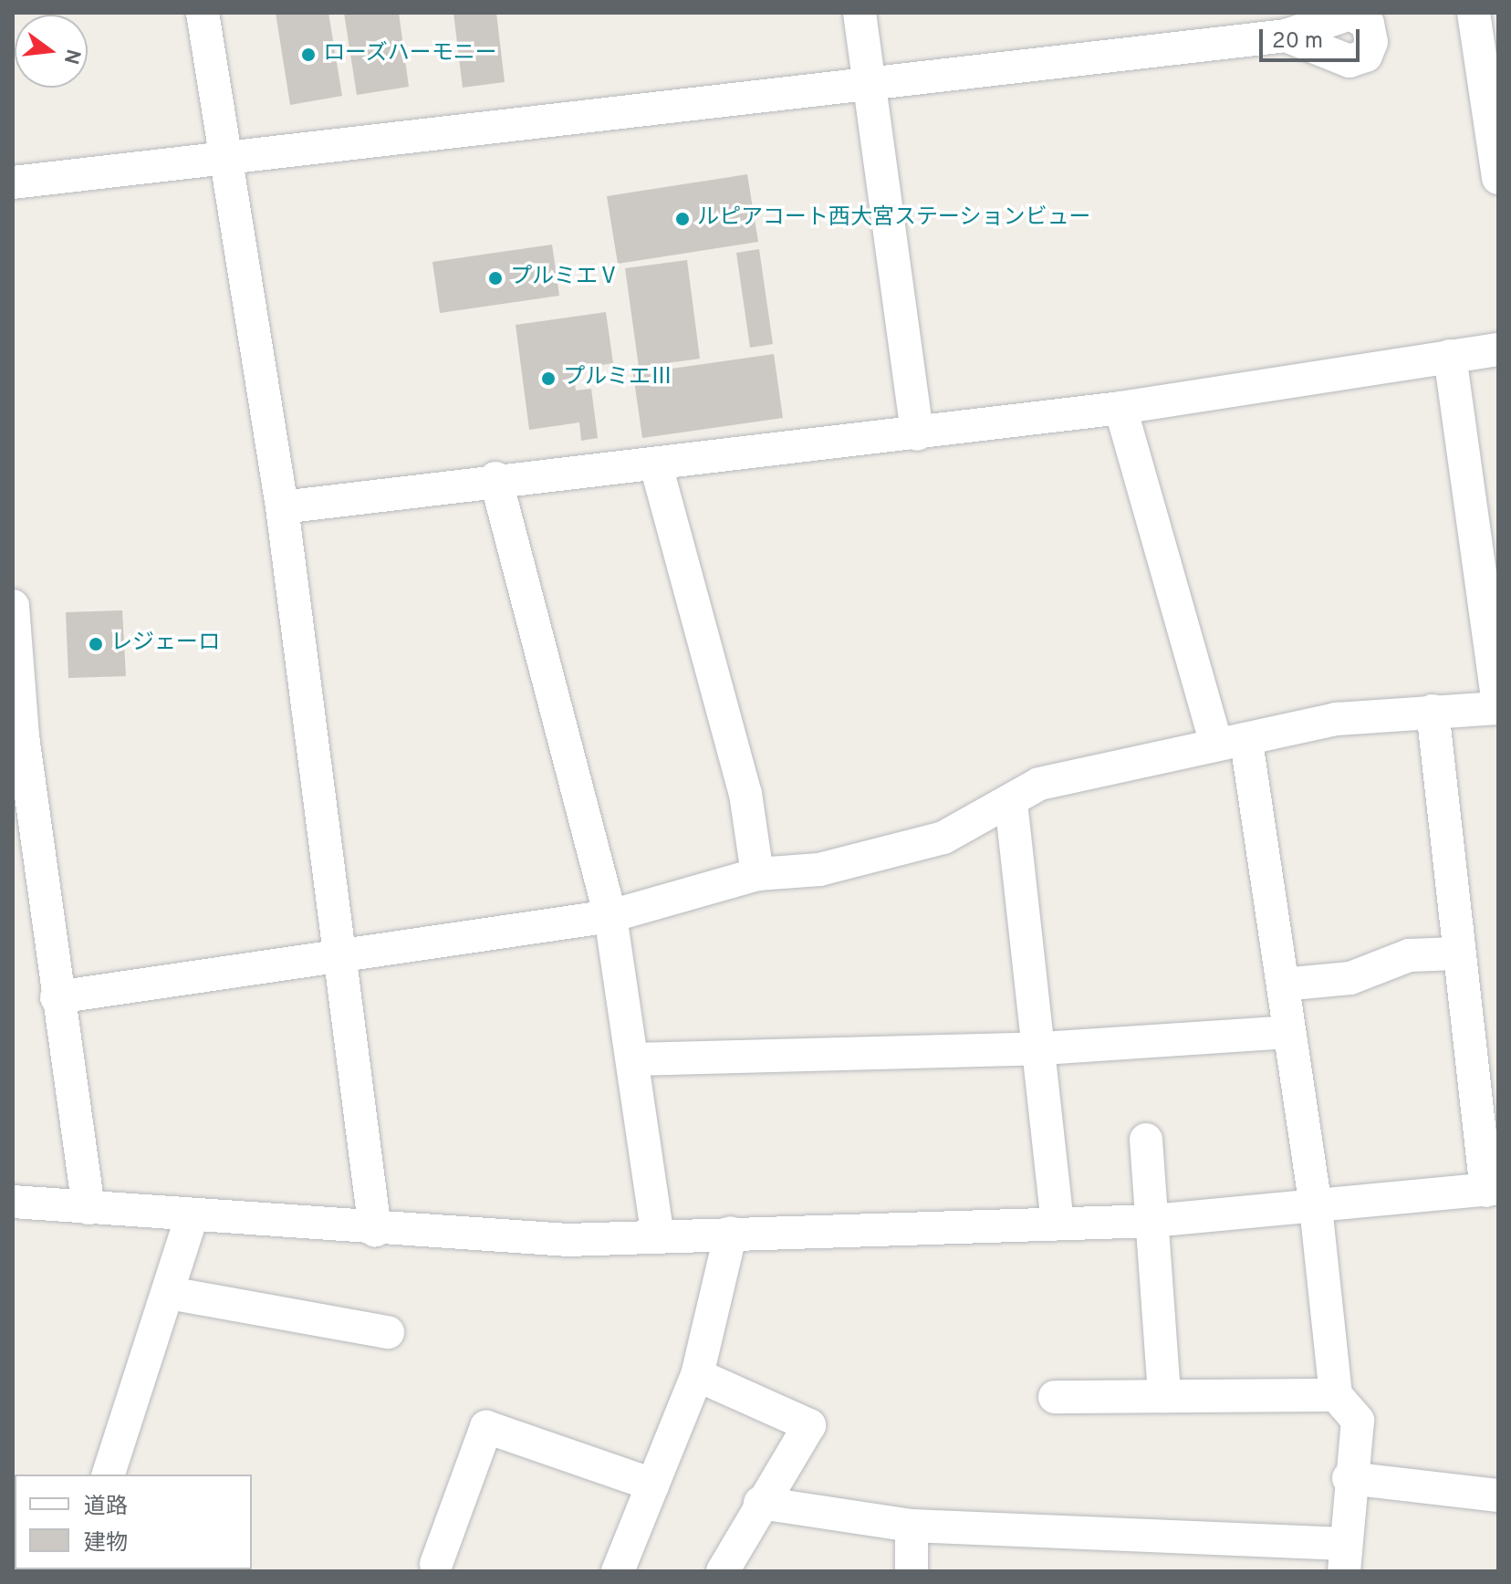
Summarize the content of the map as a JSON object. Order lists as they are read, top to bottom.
{
  "places": [
    "ローズハーモニー",
    "ルピアコート西大宮ステーションビュー",
    "プルミエⅤ",
    "プルミエⅢ",
    "レジェーロ"
  ],
  "legend": ["道路", "建物"],
  "scale_bar": "20 m",
  "north": "right"
}
